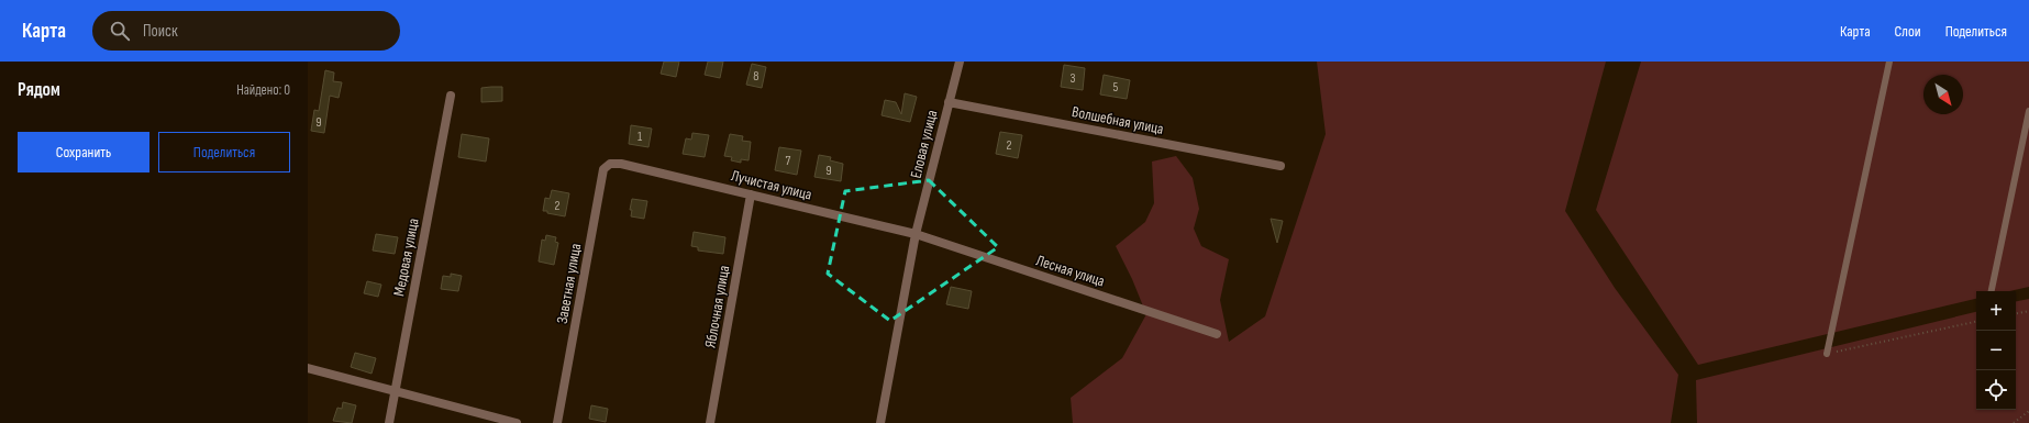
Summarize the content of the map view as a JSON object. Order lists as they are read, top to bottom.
{
  "streets": {
    "street": [
      "Волшебная улица",
      "Еловая улица",
      "Лучистая улица",
      "Медовая улица",
      "Лесная улица",
      "Заветная улица",
      "Яблочная улица"
    ]
  },
  "crossings": [
    ["Волшебная улица", "Еловая улица"],
    ["Еловая улица", "Лучистая улица"],
    ["Еловая улица", "Лесная улица"],
    ["Лучистая улица", "Лесная улица"],
    ["Лучистая улица", "Заветная улица"],
    ["Лучистая улица", "Яблочная улица"]
  ],
  "house_numbers": [
    "8",
    "3",
    "5",
    "9",
    "1",
    "2",
    "7",
    "9",
    "2"
  ],
  "north": "bottom right",
  "page": {
    "header": "Карта",
    "search": "Поиск",
    "nav": ["Карта", "Слои", "Поделиться"],
    "heading": ["Рядом", "Найдено: 0"],
    "buttons": ["Сохранить", "Поделиться"],
    "map_buttons": ["+", "−"]
  }
}
